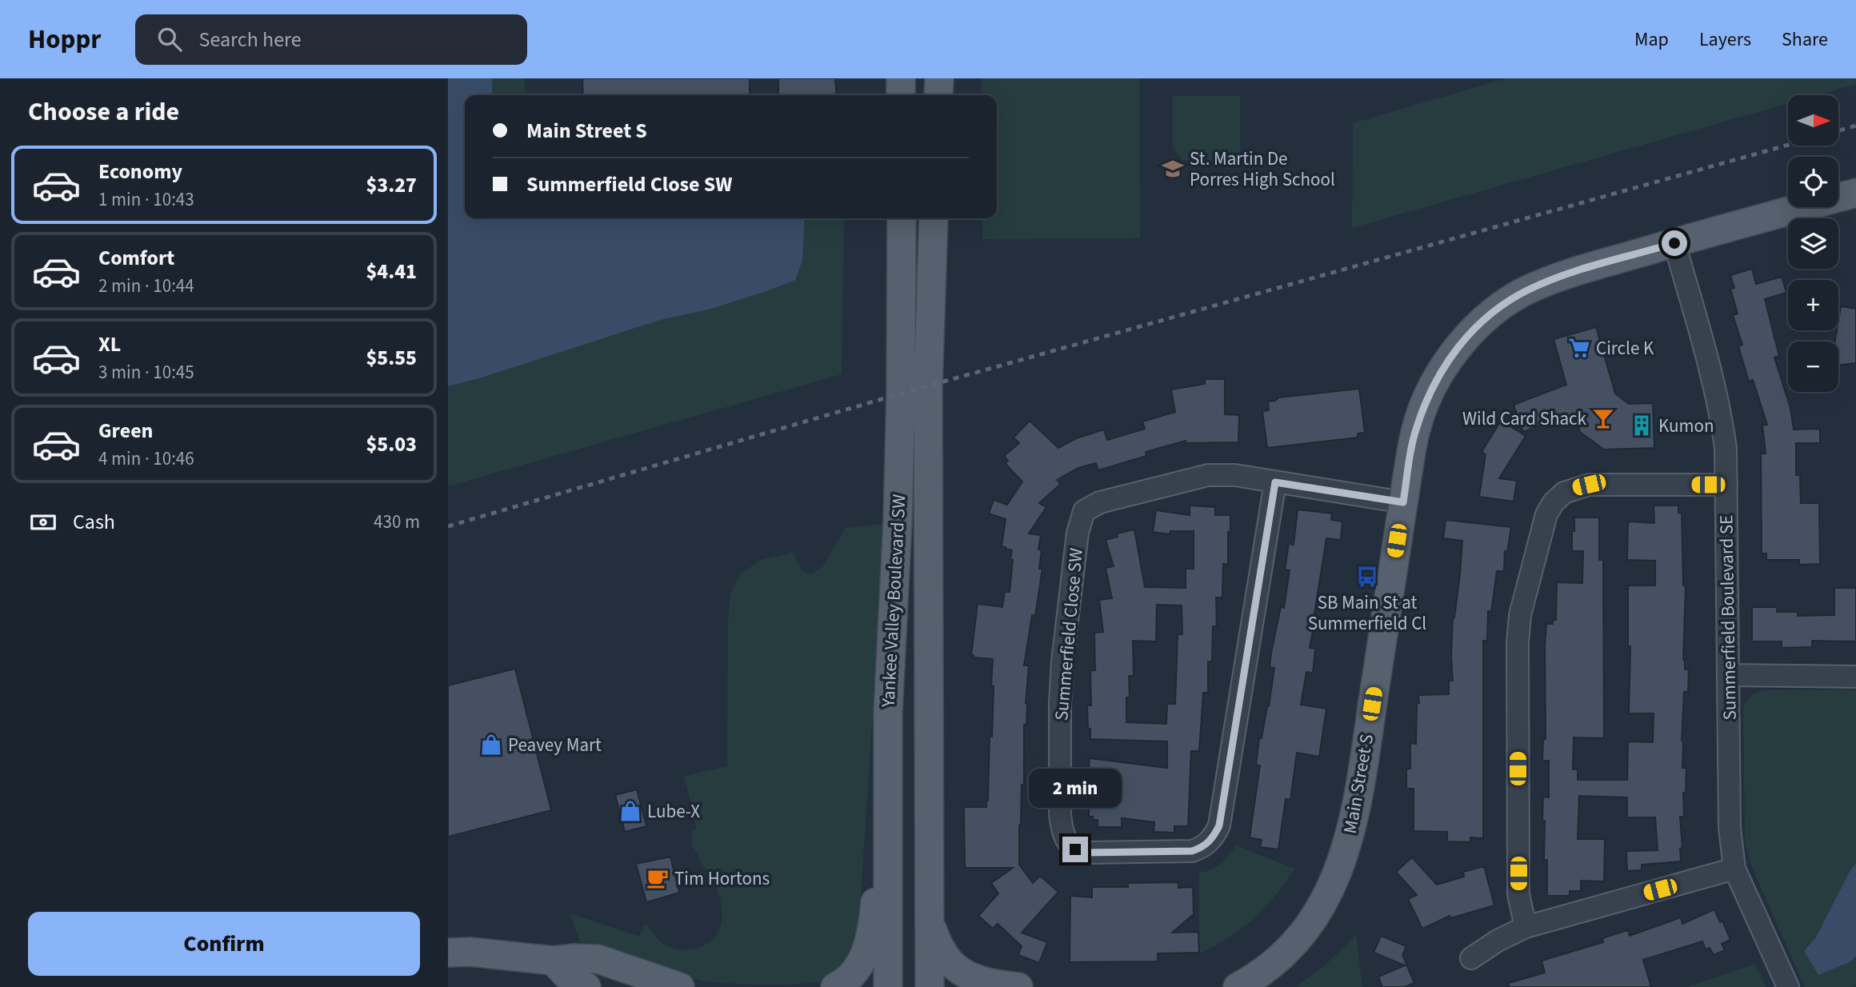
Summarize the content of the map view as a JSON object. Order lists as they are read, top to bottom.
{
  "streets": {
    "main road": ["Yankee Valley Boulevard SW", "Main Street S"],
    "street": ["Summerfield Boulevard SE", "Summerfield Close SW"]
  },
  "crossings": [
    ["Summerfield Boulevard SE", "Main Street S"],
    ["Summerfield Close SW", "Main Street S"]
  ],
  "places": {
    "school or university": ["St. Martin De Porres High School"],
    "supermarket": ["Circle K"],
    "bar": ["Wild Card Shack"],
    "building": ["Kumon"],
    "bus stop": ["SB Main St at Summerfield Cl"],
    "shop": ["Peavey Mart", "Lube-X"],
    "cafe": ["Tim Hortons"]
  },
  "north": "right",
  "page": {
    "header": "Hoppr",
    "search": "Search here",
    "nav": ["Map", "Layers", "Share"],
    "heading": "Choose a ride",
    "map_buttons": ["+", "−"],
    "banner": ["Main Street S", "Summerfield Close SW"],
    "list": [
      {
        "name": "Economy",
        "note": "1 min · 10:43",
        "value": "$3.27"
      },
      {
        "name": "Comfort",
        "note": "2 min · 10:44",
        "value": "$4.41"
      },
      {
        "name": "XL",
        "note": "3 min · 10:45",
        "value": "$5.55"
      },
      {
        "name": "Green",
        "note": "4 min · 10:46",
        "value": "$5.03"
      }
    ],
    "pay": ["Cash", "430 m"],
    "bubble": "2 min",
    "buttons": "Confirm"
  }
}
